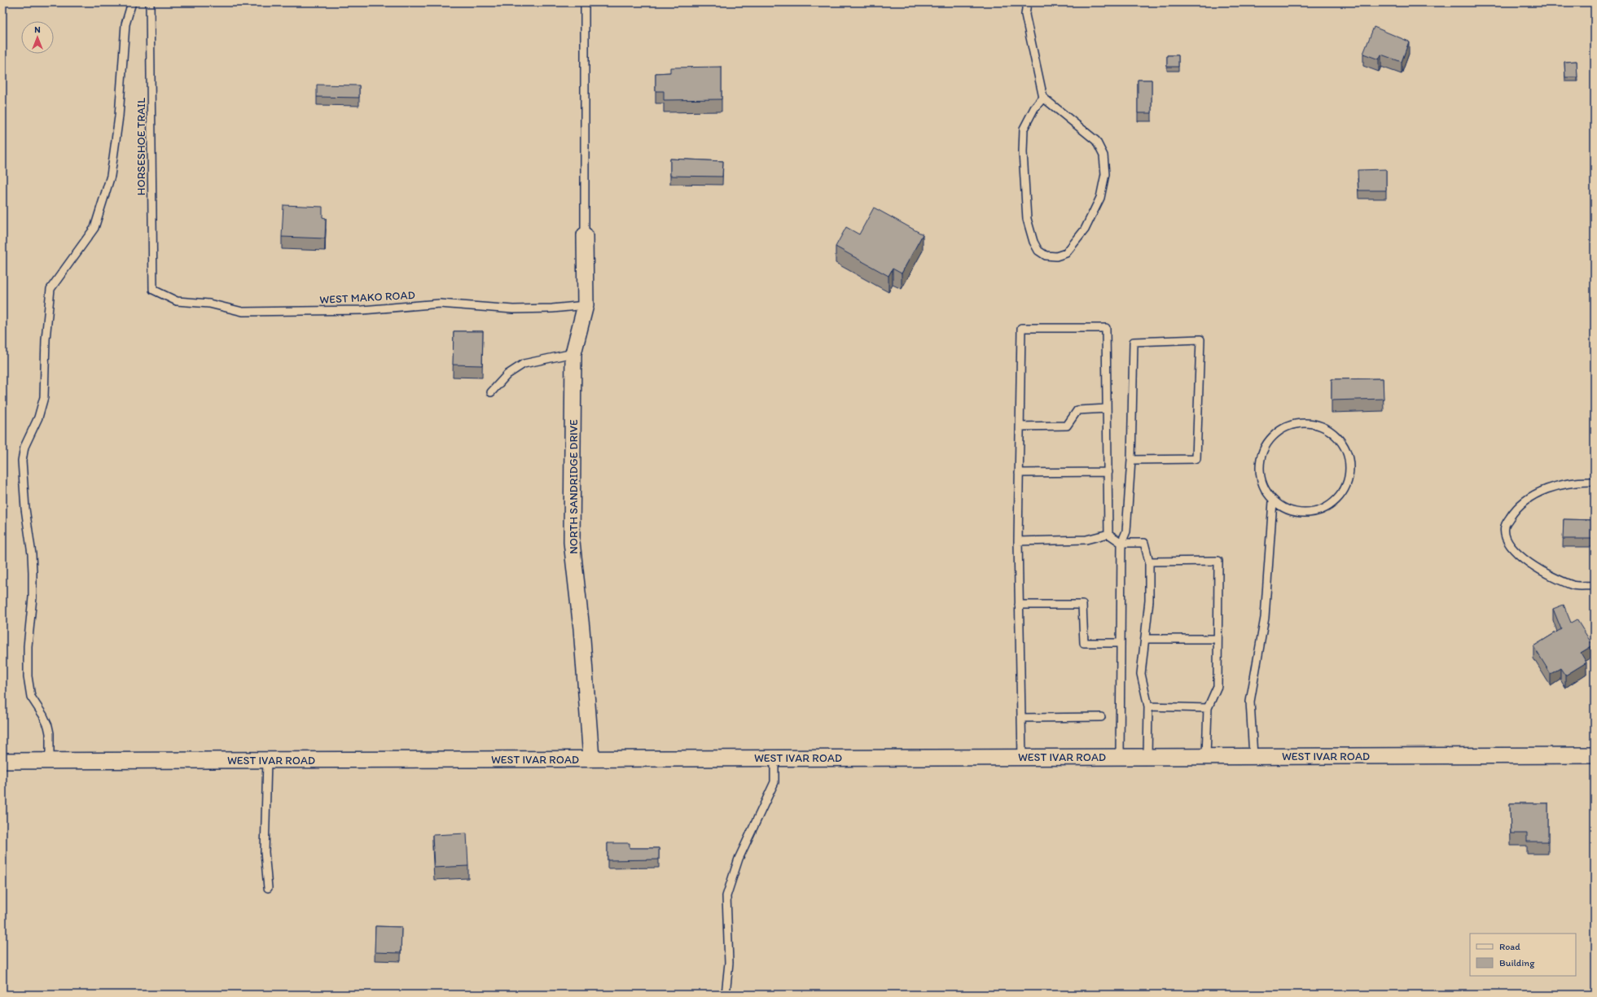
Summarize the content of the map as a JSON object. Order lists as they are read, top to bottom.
{
  "streets": {
    "street": ["NORTH SANDRIDGE DRIVE", "WEST IVAR ROAD"],
    "lane": ["HORSESHOE TRAIL", "WEST MAKO ROAD"]
  },
  "crossings": [
    ["HORSESHOE TRAIL", "WEST MAKO ROAD"],
    ["WEST MAKO ROAD", "NORTH SANDRIDGE DRIVE"],
    ["NORTH SANDRIDGE DRIVE", "WEST IVAR ROAD"]
  ],
  "legend": ["Road", "Building"],
  "north": "top"
}
